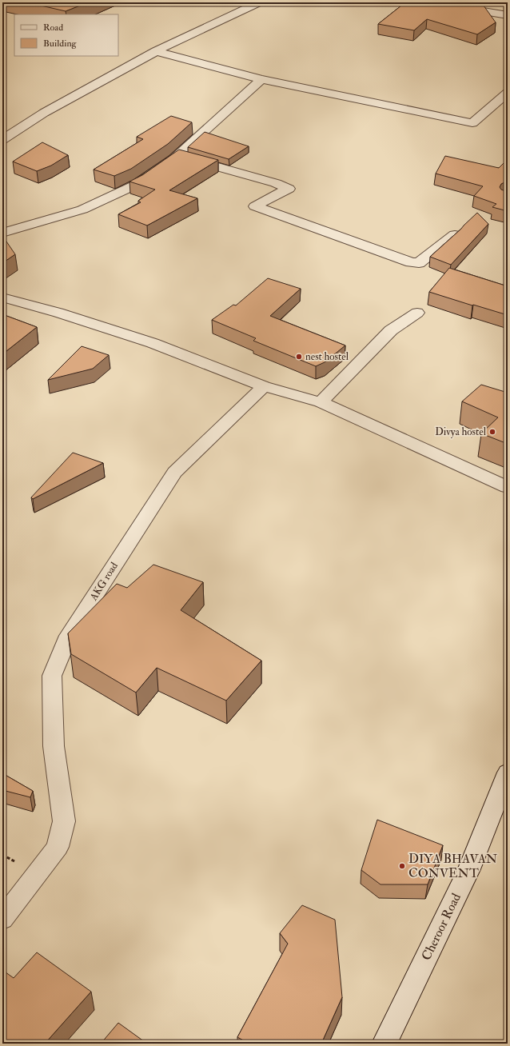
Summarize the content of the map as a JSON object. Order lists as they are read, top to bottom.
{
  "streets": {
    "street": ["AKG road", "Cheroor Road"]
  },
  "places": ["nest hostel", "Divya hostel", "DIYA BHAVAN CONVENT"],
  "legend": ["Road", "Building"]
}
